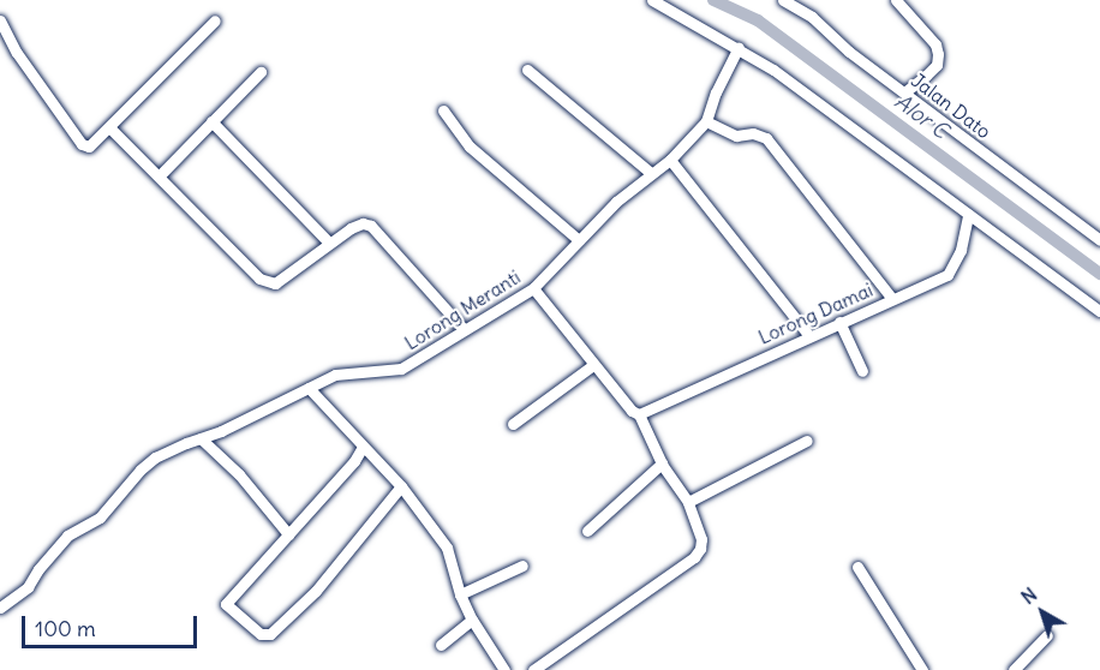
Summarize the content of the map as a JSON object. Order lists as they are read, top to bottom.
{
  "streets": {
    "street": ["Jalan Dato", "Lorong Meranti", "Lorong Damai"]
  },
  "water": ["Alor C"],
  "scale_bar": "100 m",
  "north": "top left"
}
